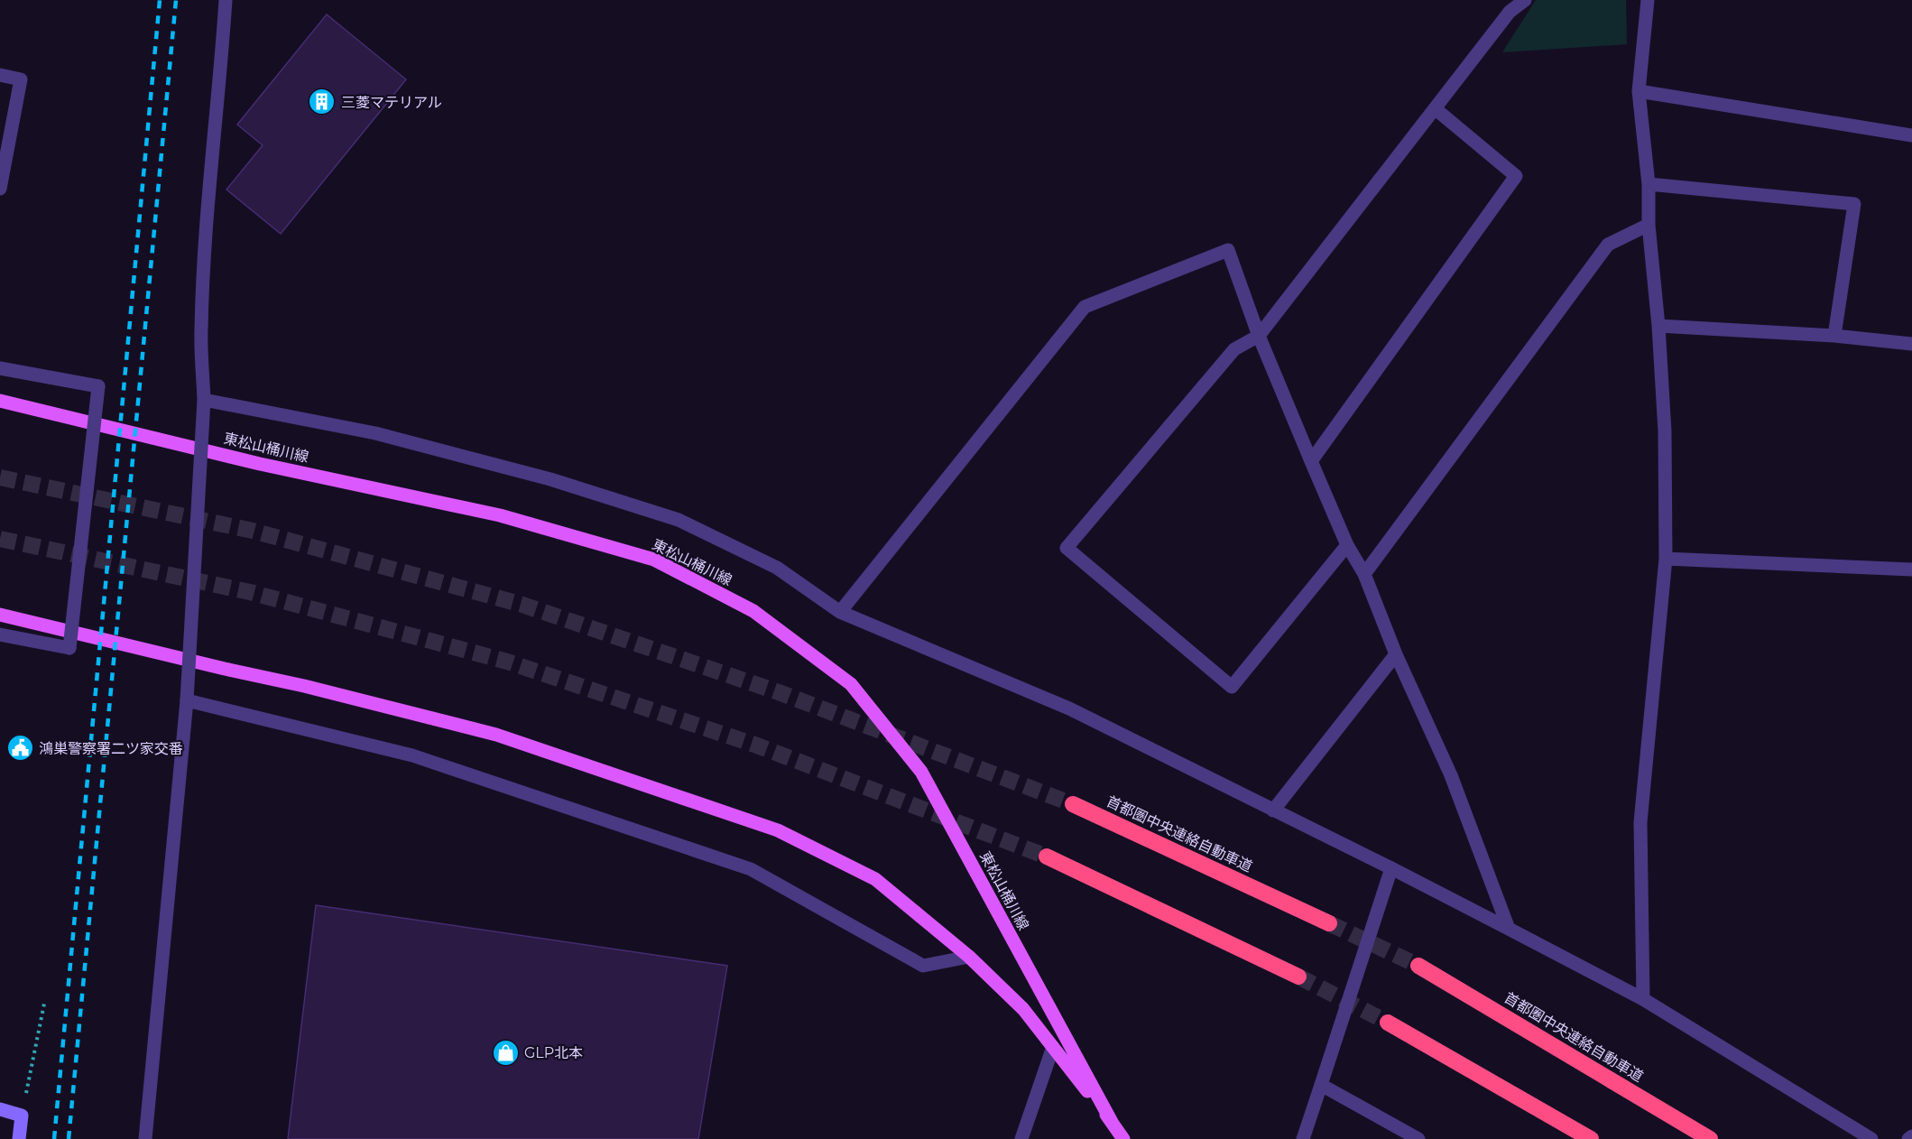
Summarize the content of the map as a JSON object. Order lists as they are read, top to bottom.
{
  "streets": {
    "highway": ["首都圏中央連絡自動車道"],
    "main road": ["東松山桶川線"]
  },
  "places": {
    "building": ["三菱マテリアル"],
    "public building": ["鴻巣警察署二ツ家交番"],
    "shop": ["GLP北本"]
  }
}
